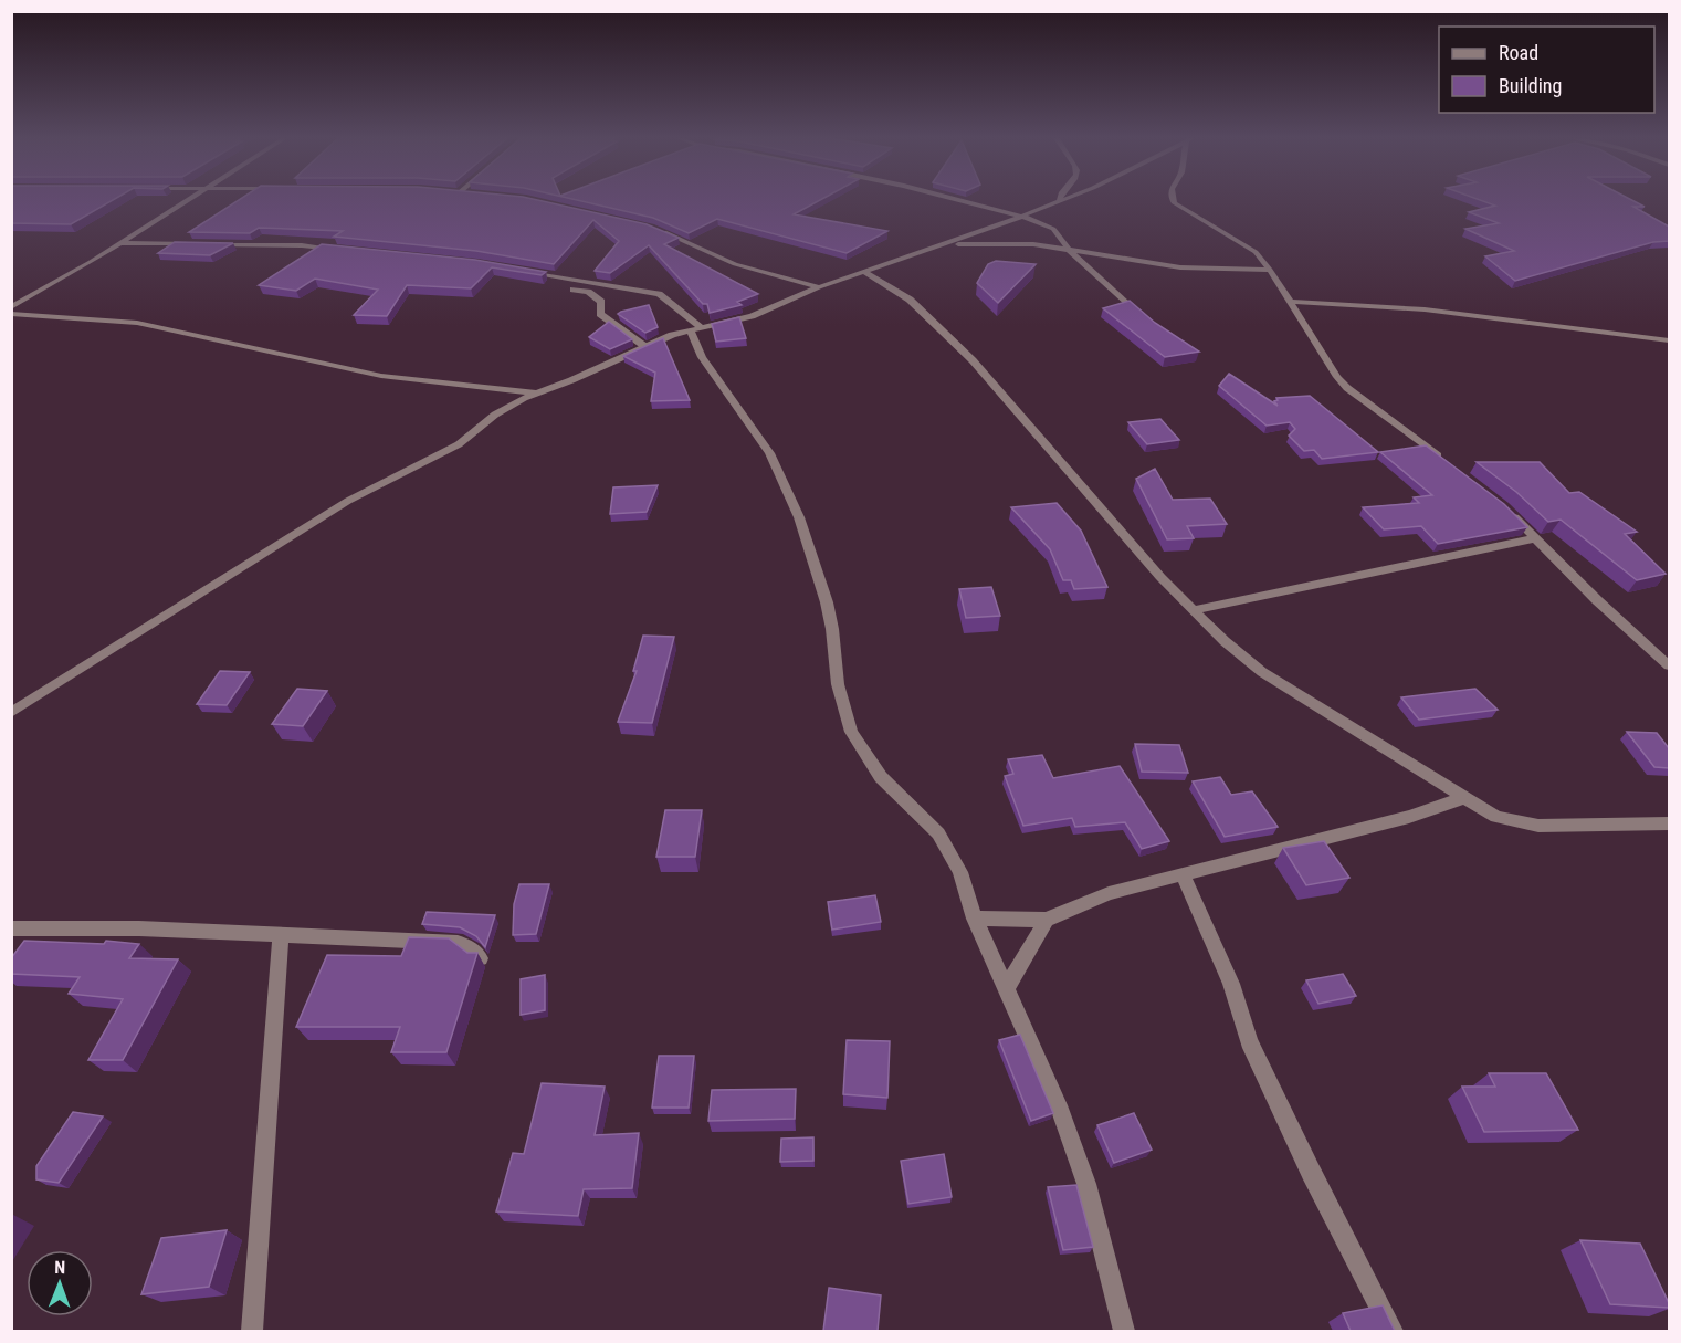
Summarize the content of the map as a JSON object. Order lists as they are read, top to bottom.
{
  "legend": ["Road", "Building"],
  "north": "top"
}
